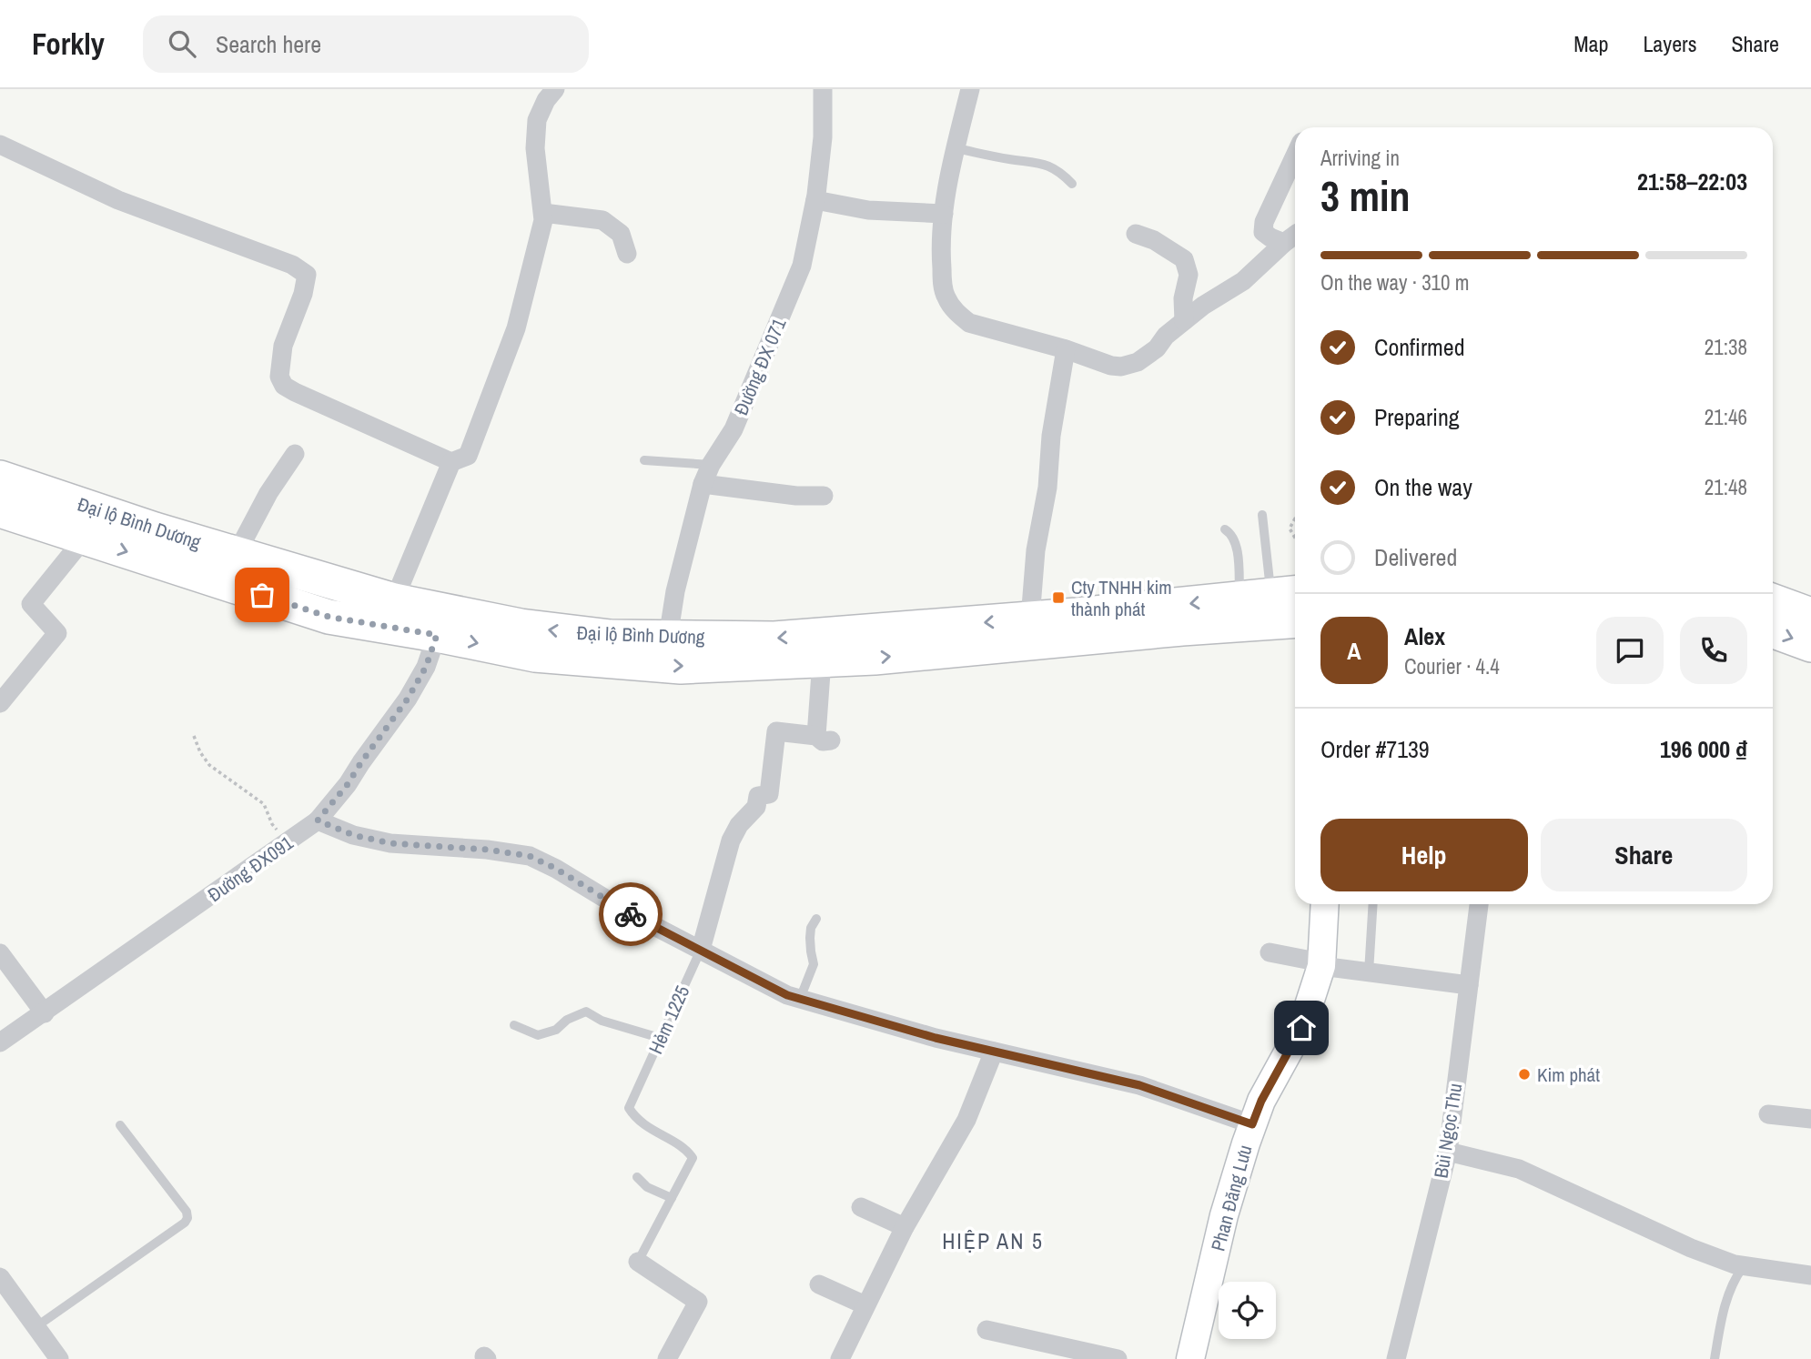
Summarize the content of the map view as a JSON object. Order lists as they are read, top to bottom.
{
  "streets": {
    "highway": ["Đại lộ Bình Dương"],
    "street": [
      "Đường ĐX 071",
      "Đường ĐX091",
      "Hẻm 1225",
      "Bùi Ngọc Thu",
      "Phan Đăng Lưu"
    ]
  },
  "crossings": [
    ["Đường ĐX 071", "Đại lộ Bình Dương"],
    ["Đại lộ Bình Dương", "Đường ĐX091"],
    ["Đại lộ Bình Dương", "Hẻm 1225"]
  ],
  "districts": ["HIỆP AN 5"],
  "places": {
    "transit": ["Cty TNHH kim thành phát"],
    "other": ["Kim phát"]
  },
  "page": {
    "header": "Forkly",
    "search": "Search here",
    "nav": ["Map", "Layers", "Share"],
    "heading": ["3 min", "Arriving in", "21:58–22:03"],
    "panel": [
      "Alex",
      "Courier · 4.4",
      "Order #7139",
      "196 000 ₫"
    ],
    "bar": "On the way · 310 m",
    "list": [
      ["Confirmed", "21:38"],
      ["Preparing", "21:46"],
      ["On the way", "21:48"],
      "Delivered"
    ],
    "round": "A",
    "buttons": ["Help", "Share"]
  }
}
